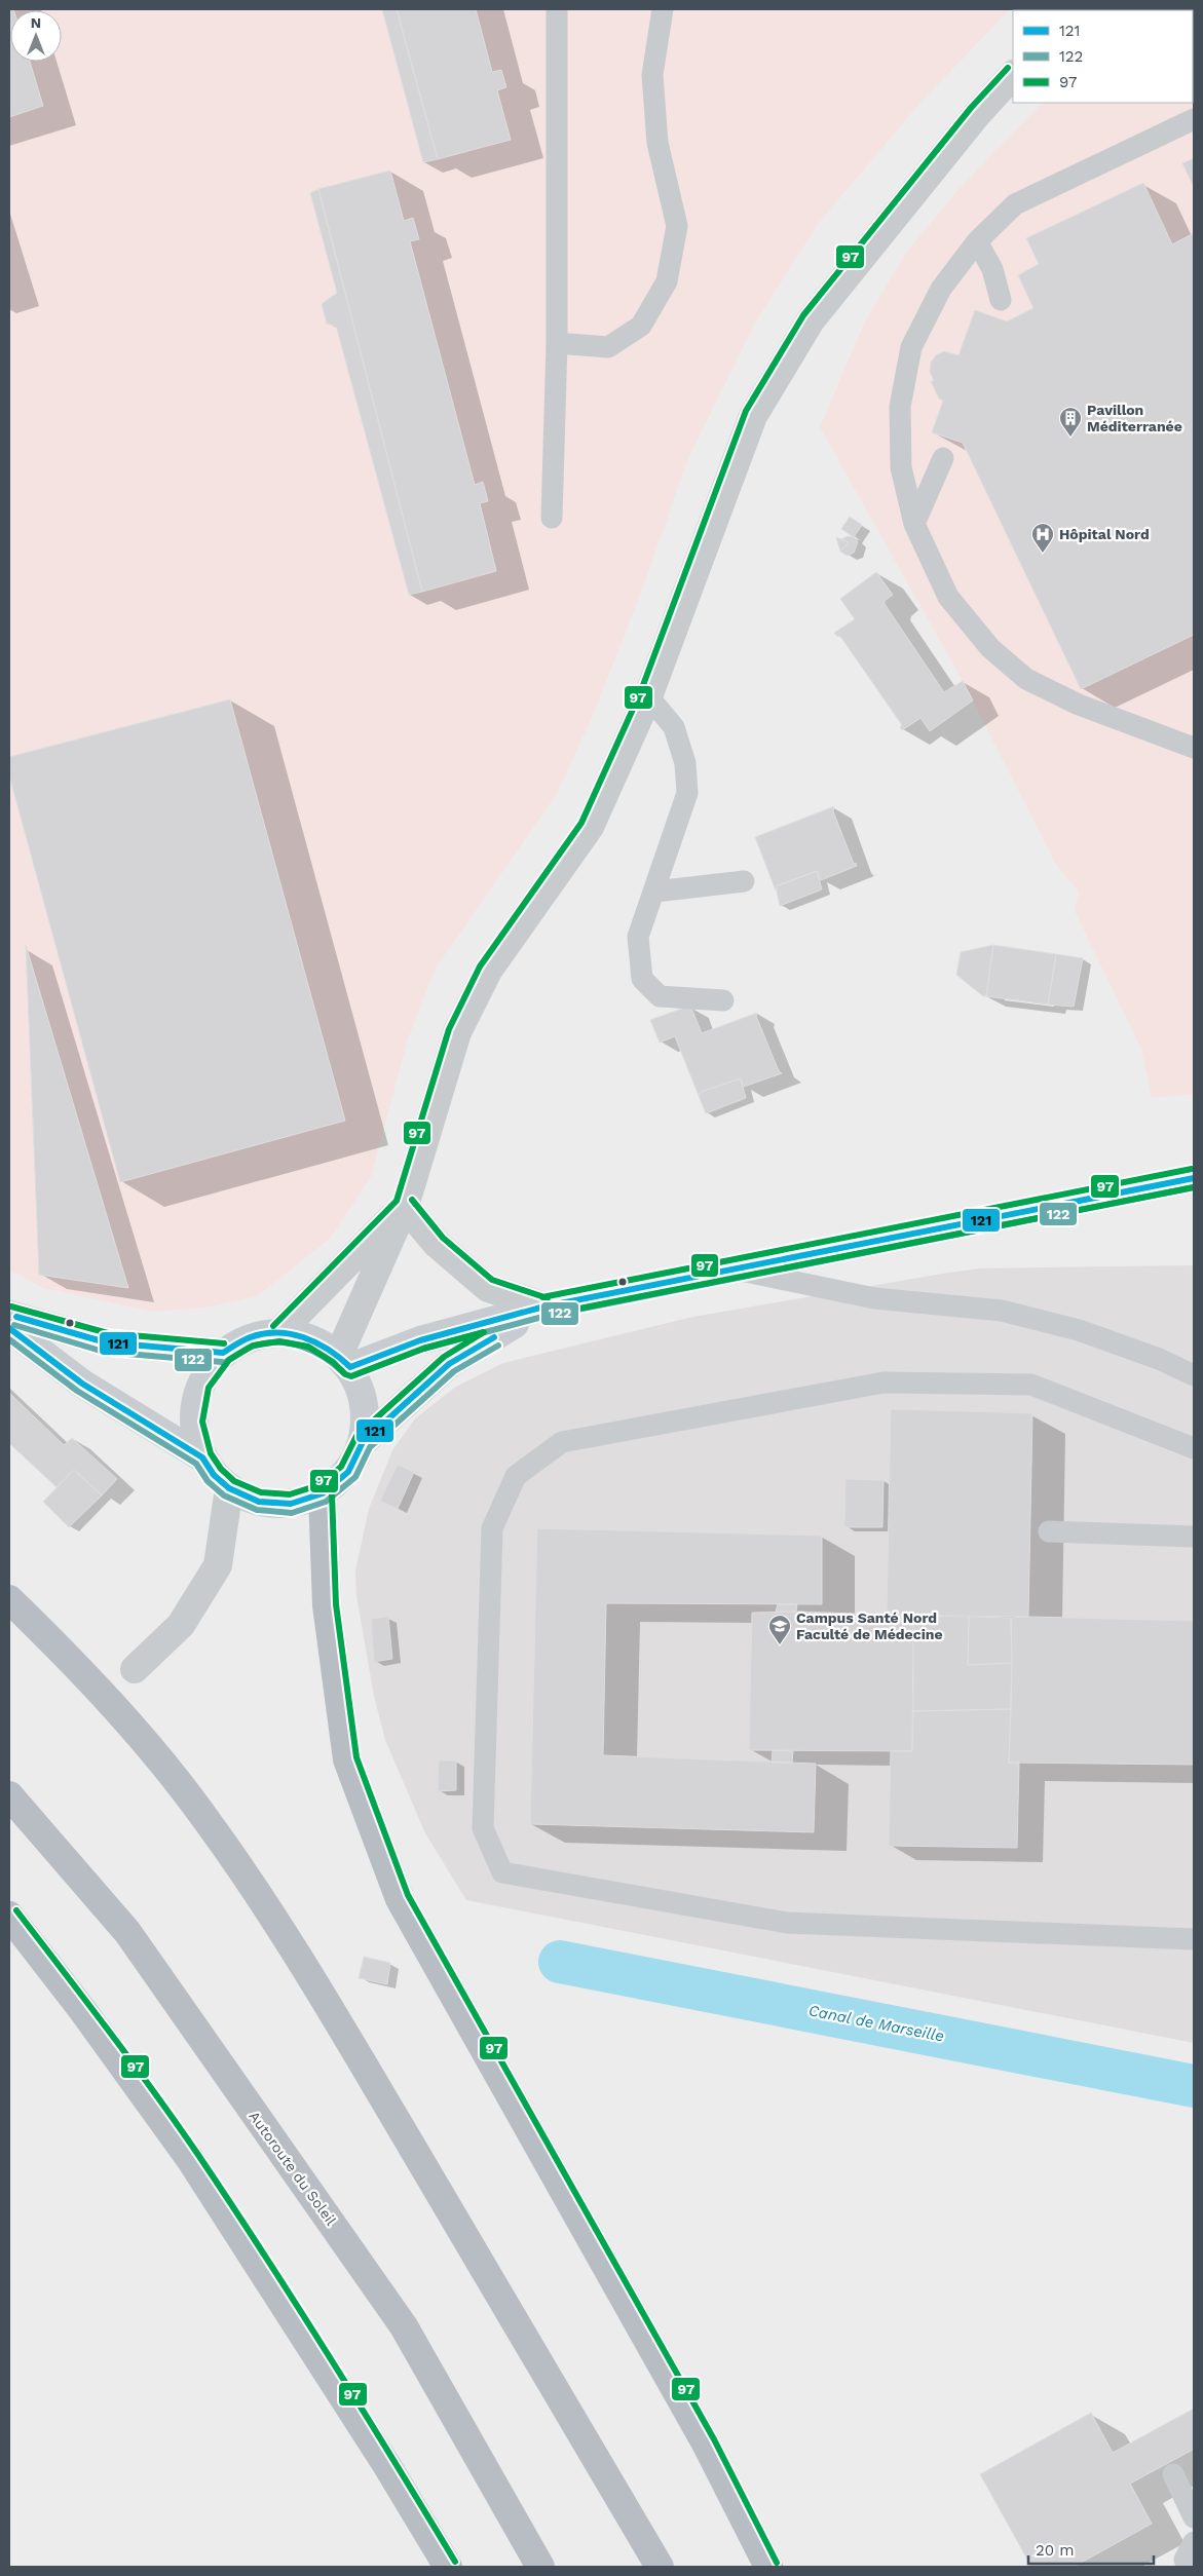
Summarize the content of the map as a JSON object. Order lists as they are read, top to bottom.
{
  "streets": {
    "highway": ["Autoroute du Soleil"]
  },
  "water": ["Canal de Marseille"],
  "places": {
    "building": ["Pavillon Méditerranée"],
    "hospital": ["Hôpital Nord"],
    "school or university": ["Campus Santé Nord Faculté de Médecine"]
  },
  "lines": ["transit line 97", "transit line 121", "transit line 122"],
  "legend": ["121", "122", "97"],
  "scale_bar": "20 m",
  "north": "top"
}
